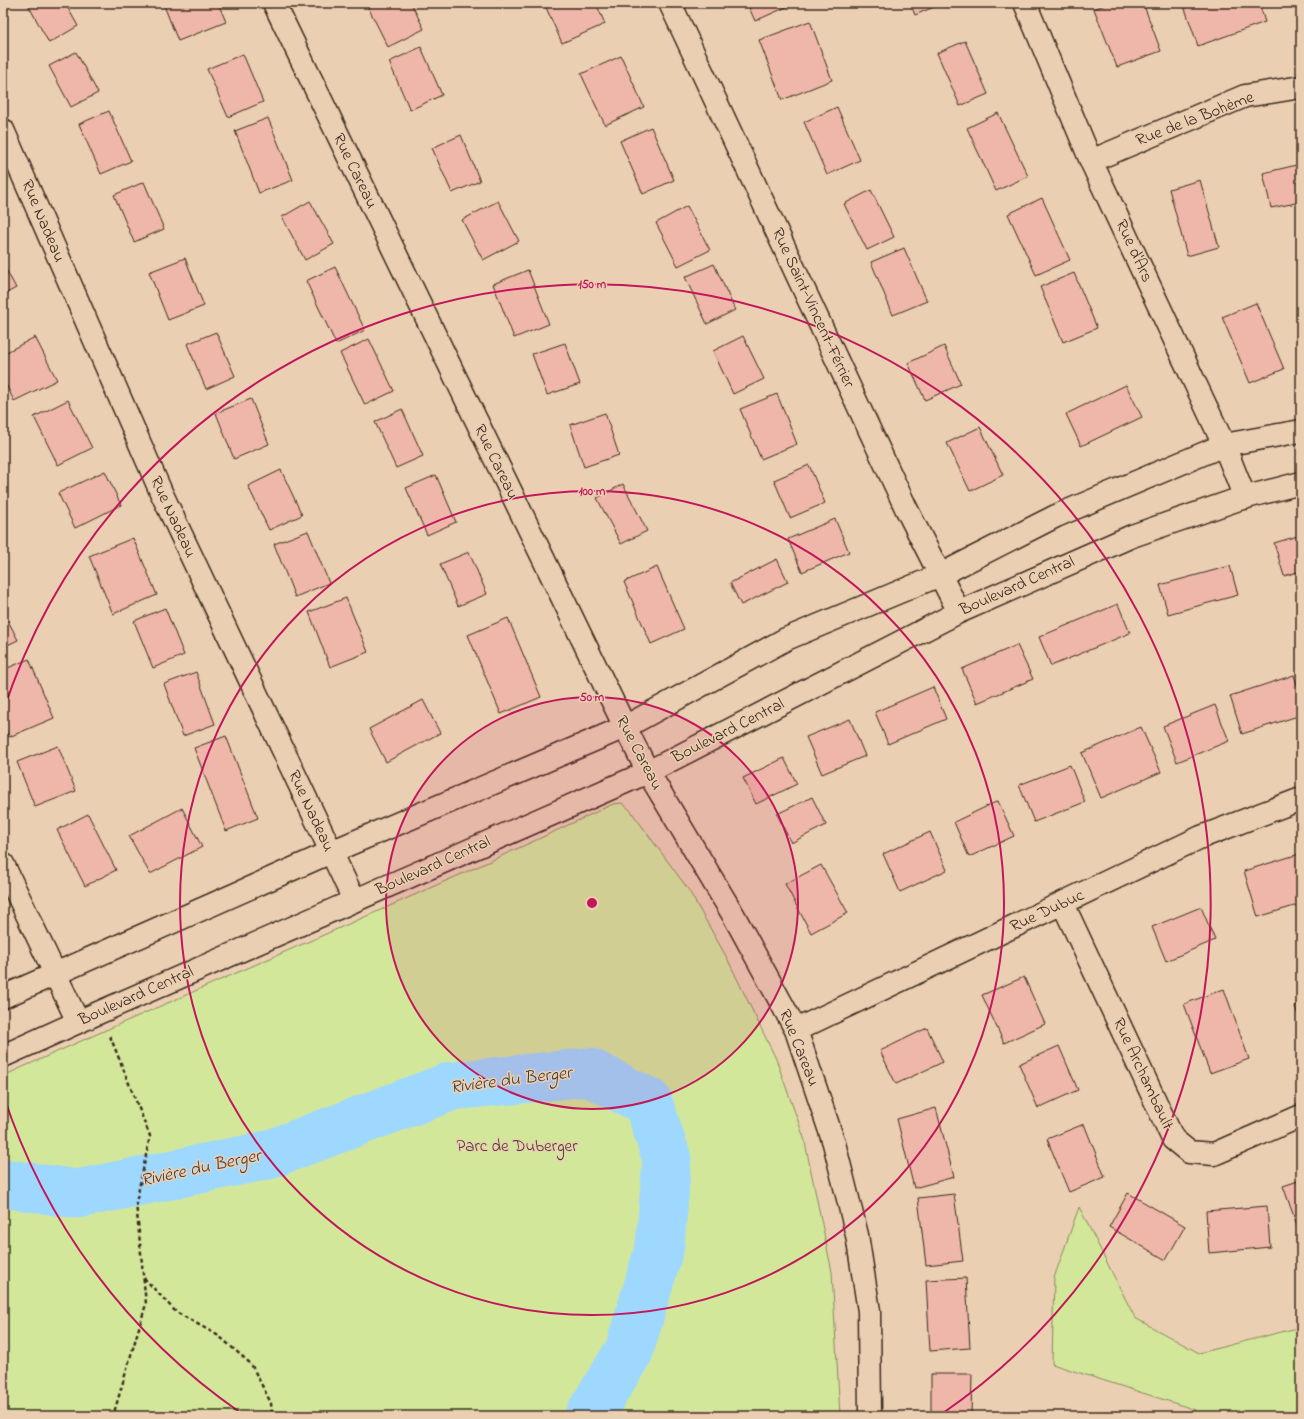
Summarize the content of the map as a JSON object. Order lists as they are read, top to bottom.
{
  "streets": {
    "street": [
      "Rue de la Bohème",
      "Rue Careau",
      "Rue Nadeau",
      "Rue d'Ars",
      "Rue Saint-Vincent-Férrier",
      "Boulevard Central",
      "Rue Dubuc",
      "Rue Archambault"
    ]
  },
  "crossings": [
    ["Rue de la Bohème", "Rue d'Ars"],
    ["Rue Careau", "Boulevard Central"],
    ["Rue Careau", "Rue Dubuc"],
    ["Rue Nadeau", "Boulevard Central"],
    ["Rue d'Ars", "Boulevard Central"],
    ["Rue Saint-Vincent-Férrier", "Boulevard Central"],
    ["Rue Dubuc", "Rue Archambault"]
  ],
  "water": ["Rivière du Berger"],
  "parks": ["Parc de Duberger"],
  "rings": ["150 m", "100 m", "50 m"]
}
